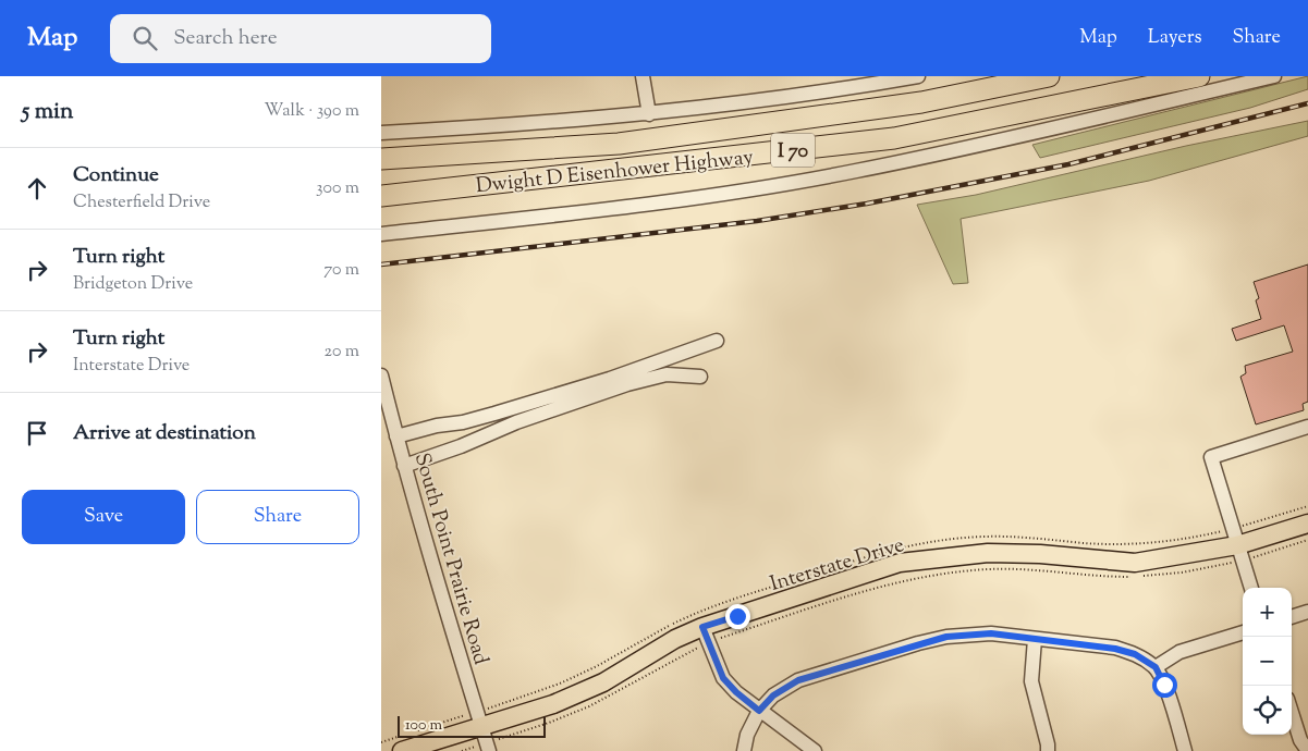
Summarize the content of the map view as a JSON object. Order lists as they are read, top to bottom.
{
  "streets": {
    "highway": ["I 70", "Dwight D Eisenhower Highway"],
    "main road": ["Interstate Drive"],
    "street": ["South Point Prairie Road"]
  },
  "crossings": [
    ["South Point Prairie Road", "Interstate Drive"]
  ],
  "scale_bar": "100 m",
  "page": {
    "header": "Map",
    "search": "Search here",
    "nav": ["Map", "Layers", "Share"],
    "heading": ["5 min", "Walk · 390 m"],
    "list": [
      ["Continue", "Chesterfield Drive", "300 m"],
      ["Turn right", "Bridgeton Drive", "70 m"],
      ["Turn right", "Interstate Drive", "20 m"],
      "Arrive at destination"
    ],
    "buttons": ["Save", "Share"],
    "map_buttons": ["+", "−"],
    "scale": "100 m"
  }
}
